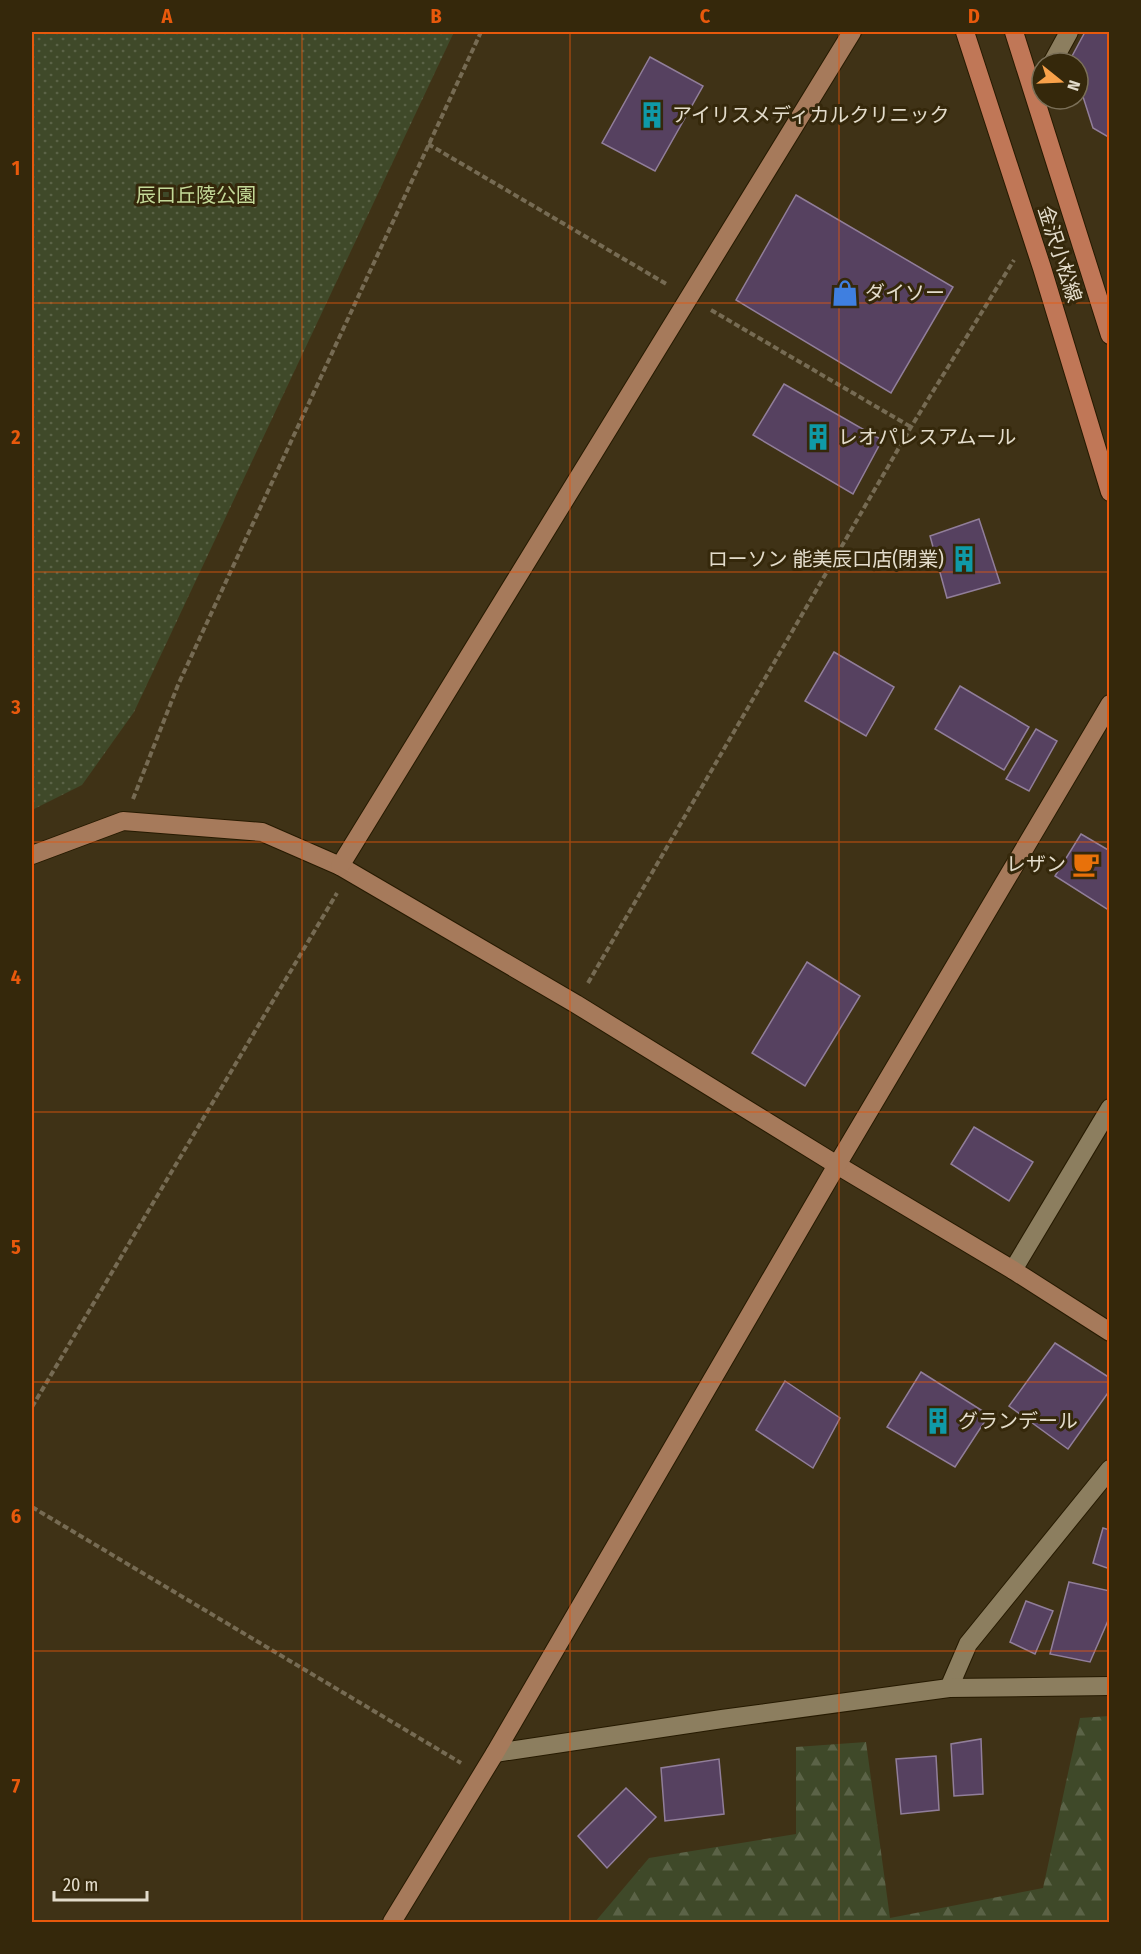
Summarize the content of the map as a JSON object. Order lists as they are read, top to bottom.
{
  "streets": {
    "main road": ["金沢小松線"]
  },
  "parks": ["辰口丘陵公園"],
  "places": {
    "building": [
      "アイリスメディカルクリニック",
      "レオパレスアムール",
      "ローソン 能美辰口店(閉業)",
      "グランデール"
    ],
    "shop": ["ダイソー"],
    "cafe": ["レザン"]
  },
  "scale_bar": "20 m",
  "north": "right",
  "grid": {
    "columns": [
      "A",
      "B",
      "C",
      "D"
    ],
    "rows": [
      "1",
      "2",
      "3",
      "4",
      "5",
      "6",
      "7"
    ]
  }
}
